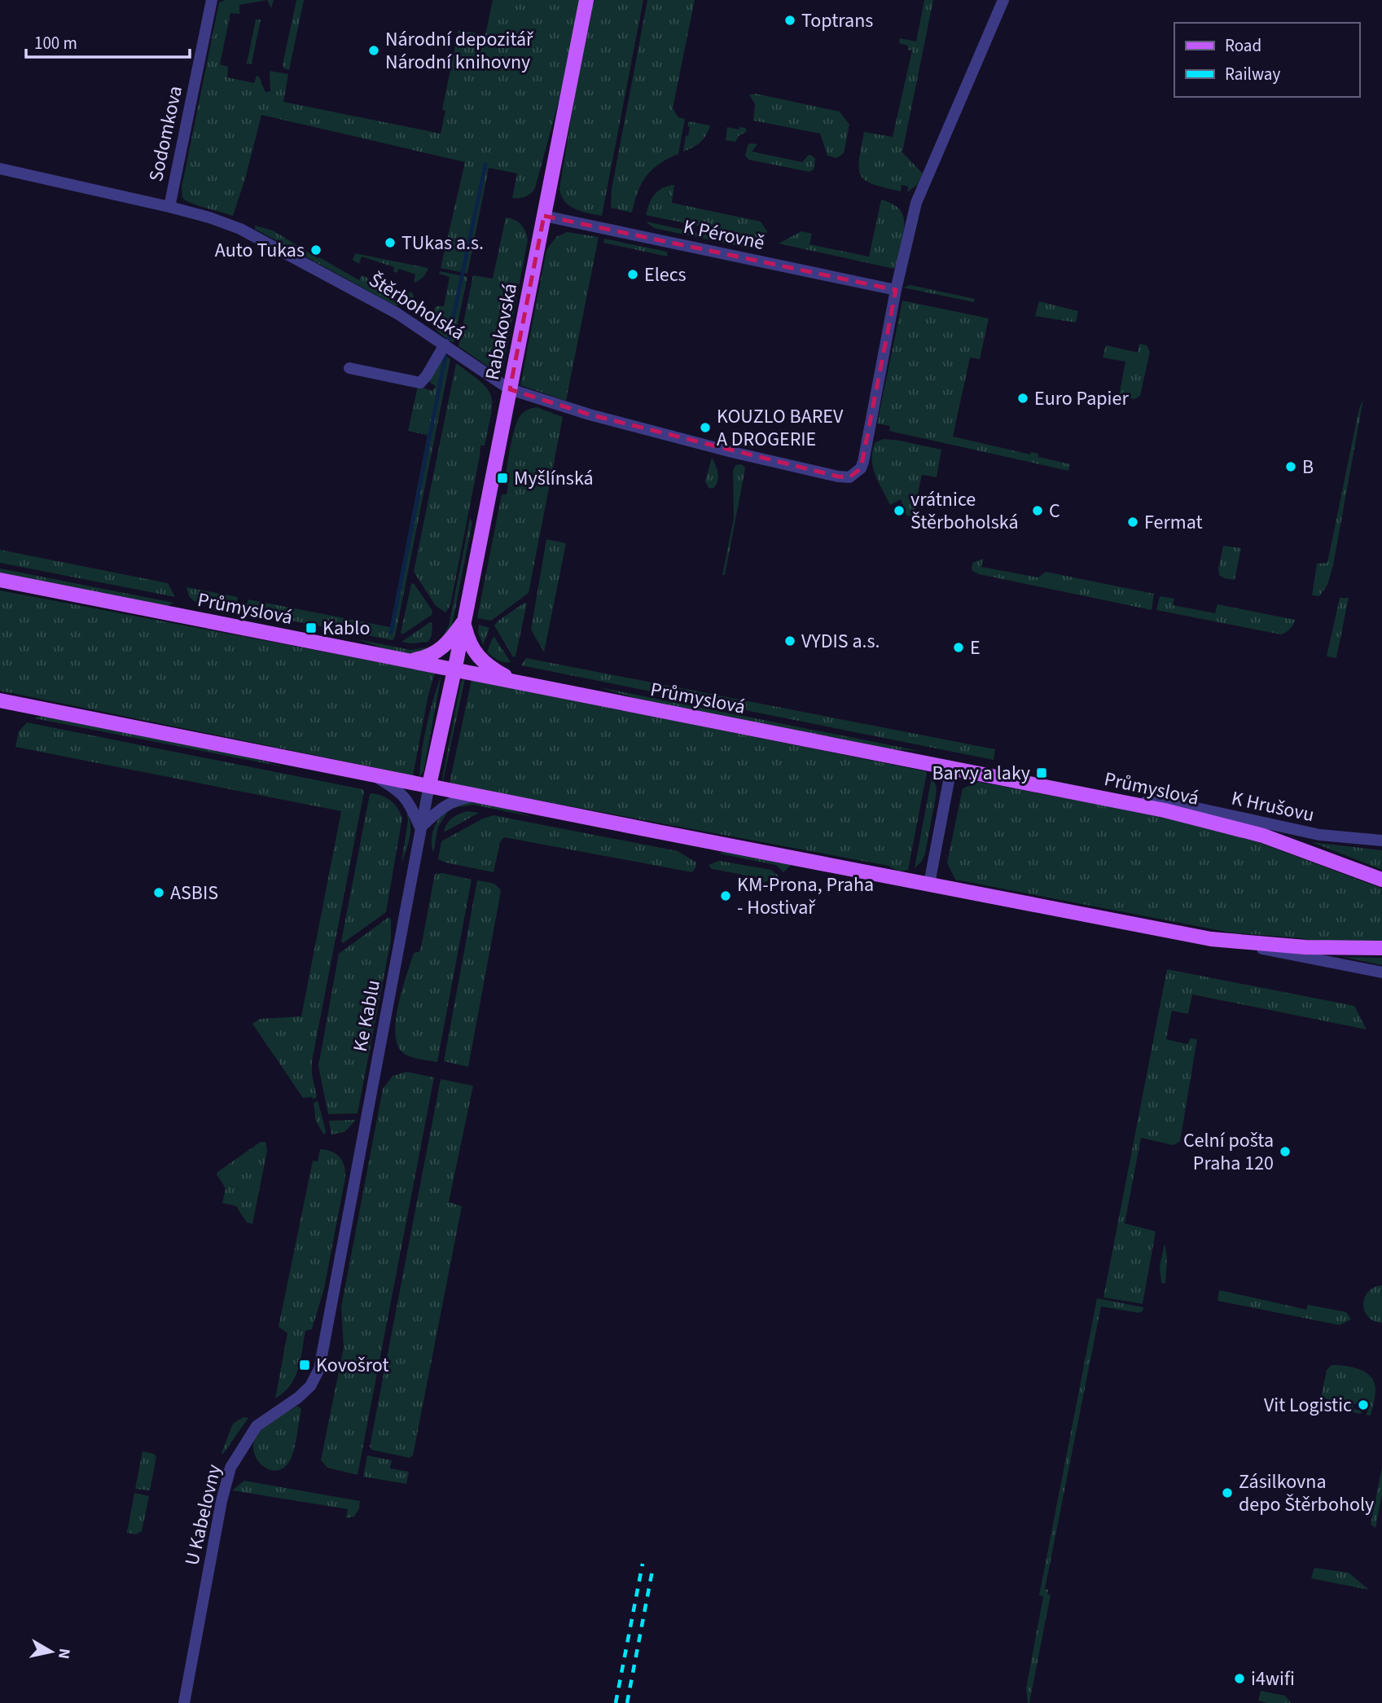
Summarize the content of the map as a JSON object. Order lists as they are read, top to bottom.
{
  "streets": {
    "main road": ["Rabakovská", "Průmyslová", "Ke Kablu"],
    "street": [
      "Sodomkova",
      "K Pérovně",
      "Štěrboholská",
      "K Hrušovu",
      "U Kabelovny"
    ]
  },
  "crossings": [
    ["Sodomkova", "Štěrboholská"],
    ["K Pérovně", "Štěrboholská"],
    ["K Pérovně", "Rabakovská"],
    ["Štěrboholská", "Rabakovská"],
    ["Rabakovská", "Průmyslová"],
    ["Rabakovská", "Ke Kablu"],
    ["Průmyslová", "K Hrušovu"],
    ["Průmyslová", "Ke Kablu"],
    ["Ke Kablu", "U Kabelovny"]
  ],
  "places": {
    "other": [
      "Toptrans",
      "Národní depozitář Národní knihovny",
      "TUkas a.s.",
      "Auto Tukas",
      "Elecs",
      "Euro Papier",
      "KOUZLO BAREV A DROGERIE",
      "B",
      "vrátnice Štěrboholská",
      "C",
      "Fermat",
      "VYDIS a.s.",
      "E",
      "ASBIS",
      "KM-Prona, Praha - Hostivař",
      "Celní pošta Praha 120",
      "Vit Logistic",
      "Zásilkovna depo Štěrboholy",
      "i4wifi"
    ],
    "transit": [
      "Myšlínská",
      "Kablo",
      "Barvy a laky",
      "Kovošrot"
    ]
  },
  "legend": ["Road", "Railway"],
  "scale_bar": "100 m",
  "north": "right"
}
